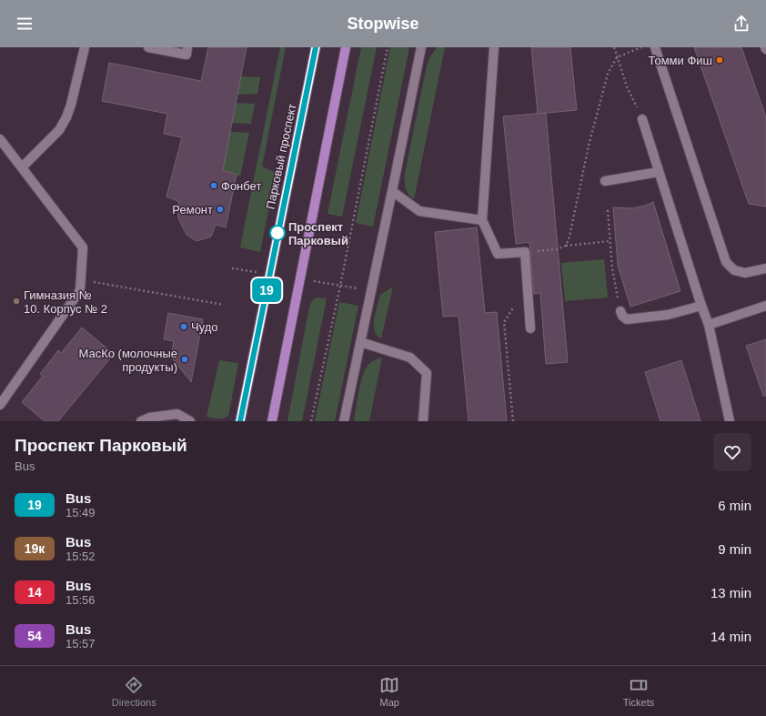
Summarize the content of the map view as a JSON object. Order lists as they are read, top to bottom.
{
  "streets": {
    "main road": ["Парковый проспект"]
  },
  "places": [
    "Томми Фиш",
    "Фонбет",
    "Ремонт",
    "Проспект Парковый",
    "Гимназия № 10. Корпус № 2",
    "Чудо",
    "МасКо (молочные продукты)"
  ],
  "lines": ["bus line 19"],
  "page": {
    "header": "Stopwise",
    "on_map": "19",
    "heading": ["Проспект Парковый", "Bus"],
    "list": [
      {
        "mark": "19",
        "name": "Bus",
        "note": "15:49",
        "value": "6 min"
      },
      {
        "mark": "19к",
        "name": "Bus",
        "note": "15:52",
        "value": "9 min"
      },
      {
        "mark": "14",
        "name": "Bus",
        "note": "15:56",
        "value": "13 min"
      },
      {
        "mark": "54",
        "name": "Bus",
        "note": "15:57",
        "value": "14 min"
      }
    ],
    "tabs": ["Directions", "Map", "Tickets"]
  }
}
